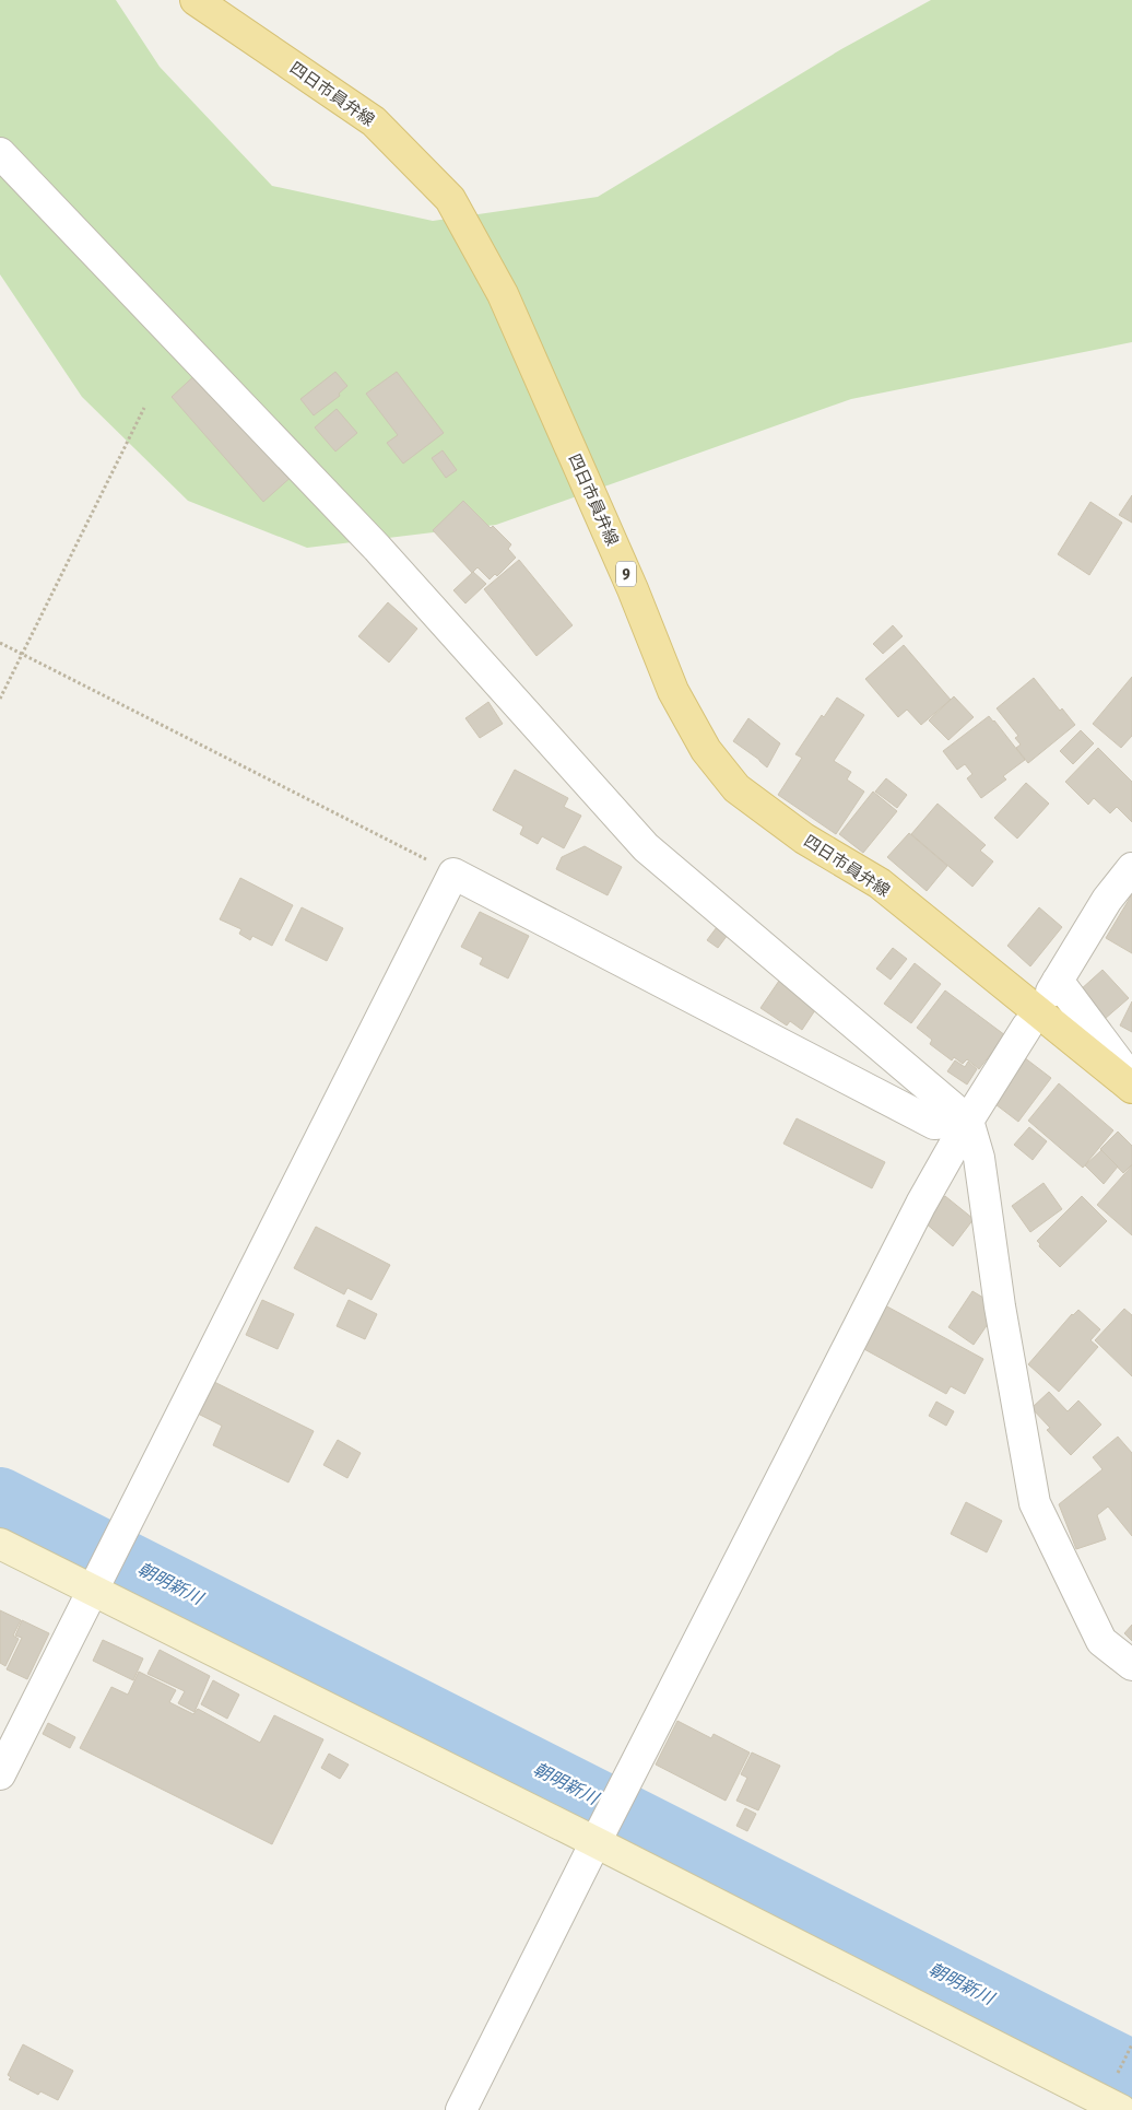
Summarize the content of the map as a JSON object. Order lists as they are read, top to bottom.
{
  "streets": {
    "main road": ["四日市員弁線", "9"]
  },
  "water": ["朝明新川"]
}
